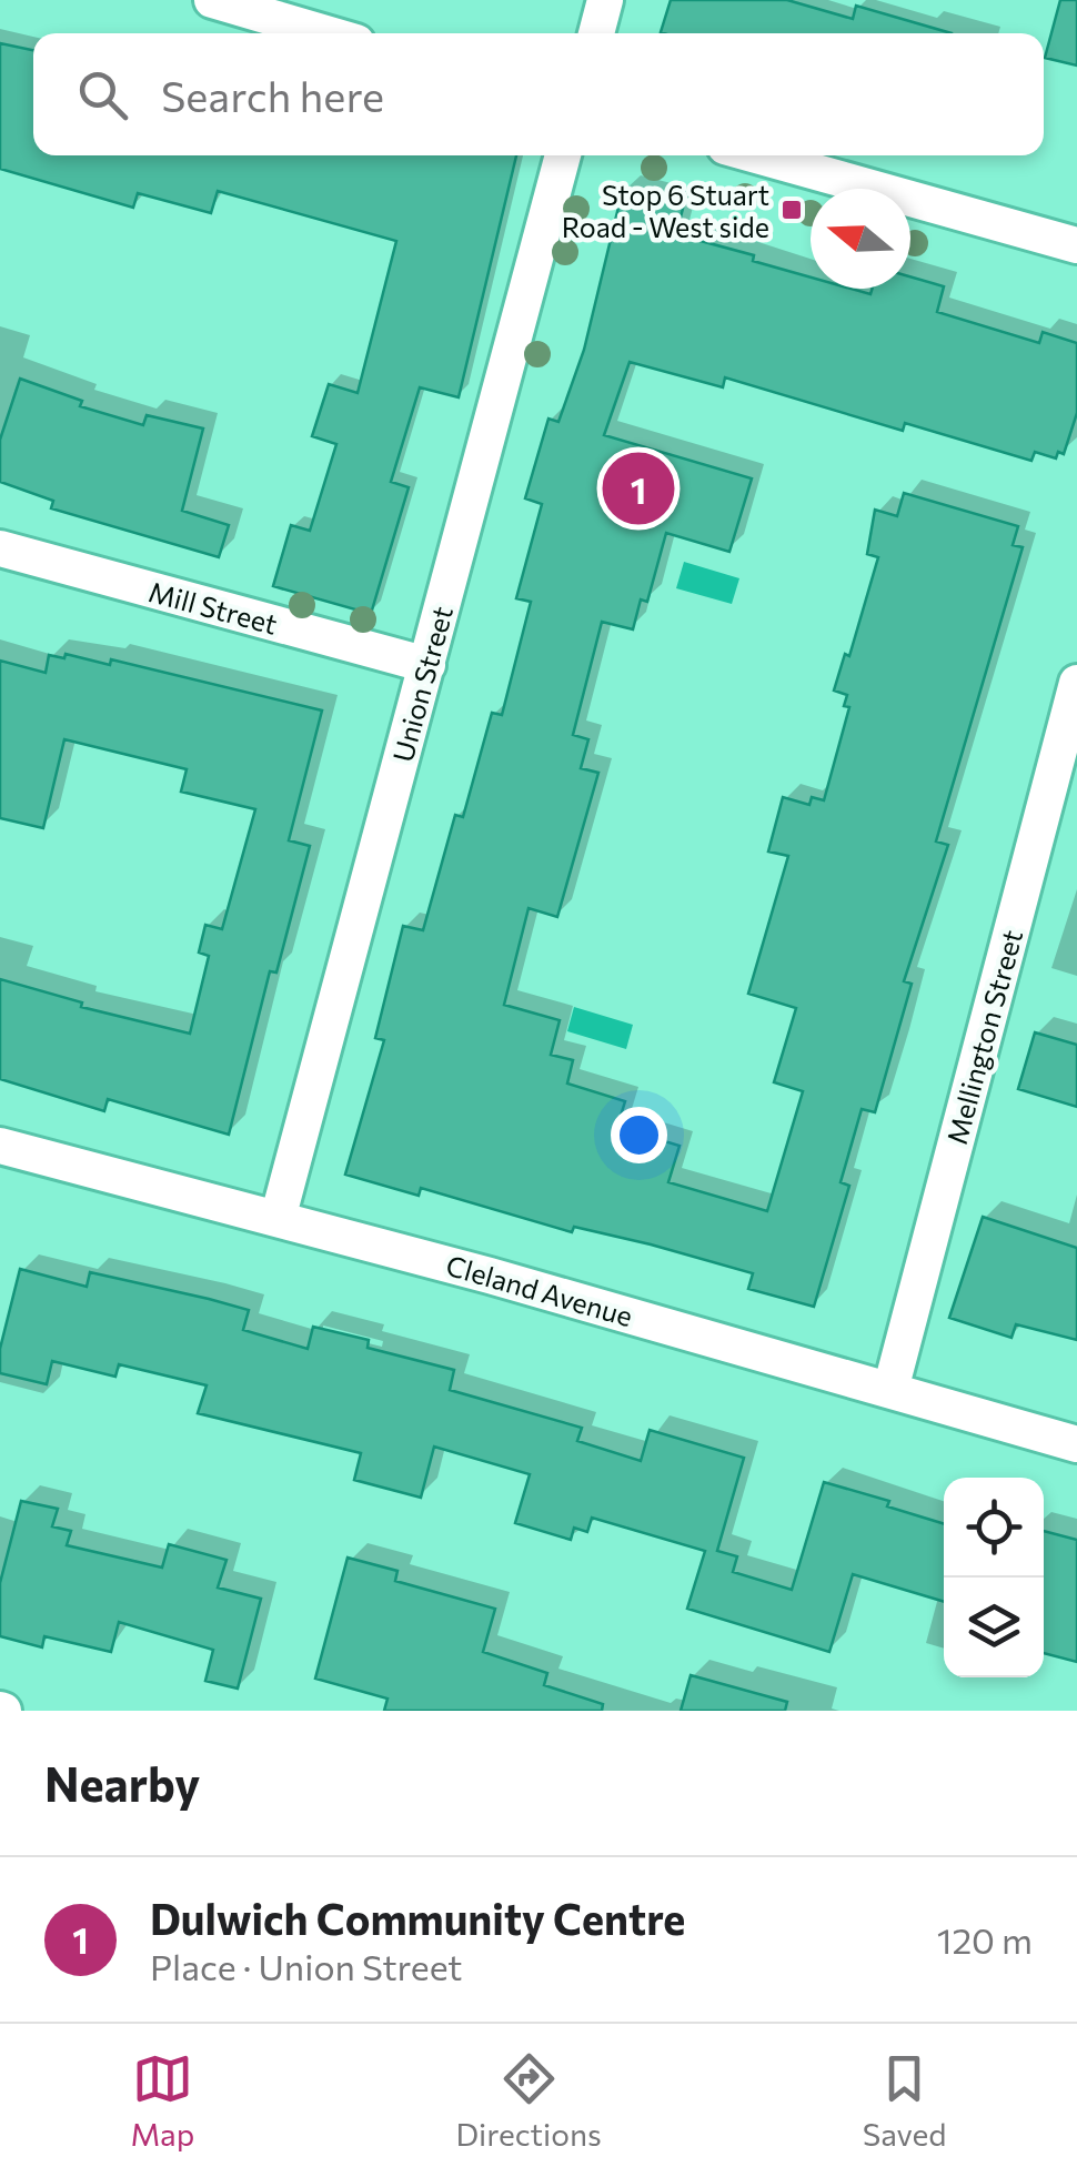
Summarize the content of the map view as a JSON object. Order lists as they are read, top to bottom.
{
  "streets": {
    "street": [
      "Mill Street",
      "Union Street",
      "Mellington Street",
      "Cleland Avenue"
    ]
  },
  "crossings": [
    ["Mill Street", "Union Street"],
    ["Union Street", "Cleland Avenue"],
    ["Mellington Street", "Cleland Avenue"]
  ],
  "places": {
    "transit": ["Stop 6 Stuart Road - West side"]
  },
  "north": "left",
  "page": {
    "search": "Search here",
    "pins": "1",
    "heading": "Nearby",
    "list": [
      {
        "mark": "1",
        "name": "Dulwich Community Centre",
        "note": "Place · Union Street",
        "value": "120 m"
      }
    ],
    "nav": ["Map", "Directions", "Saved"]
  }
}
